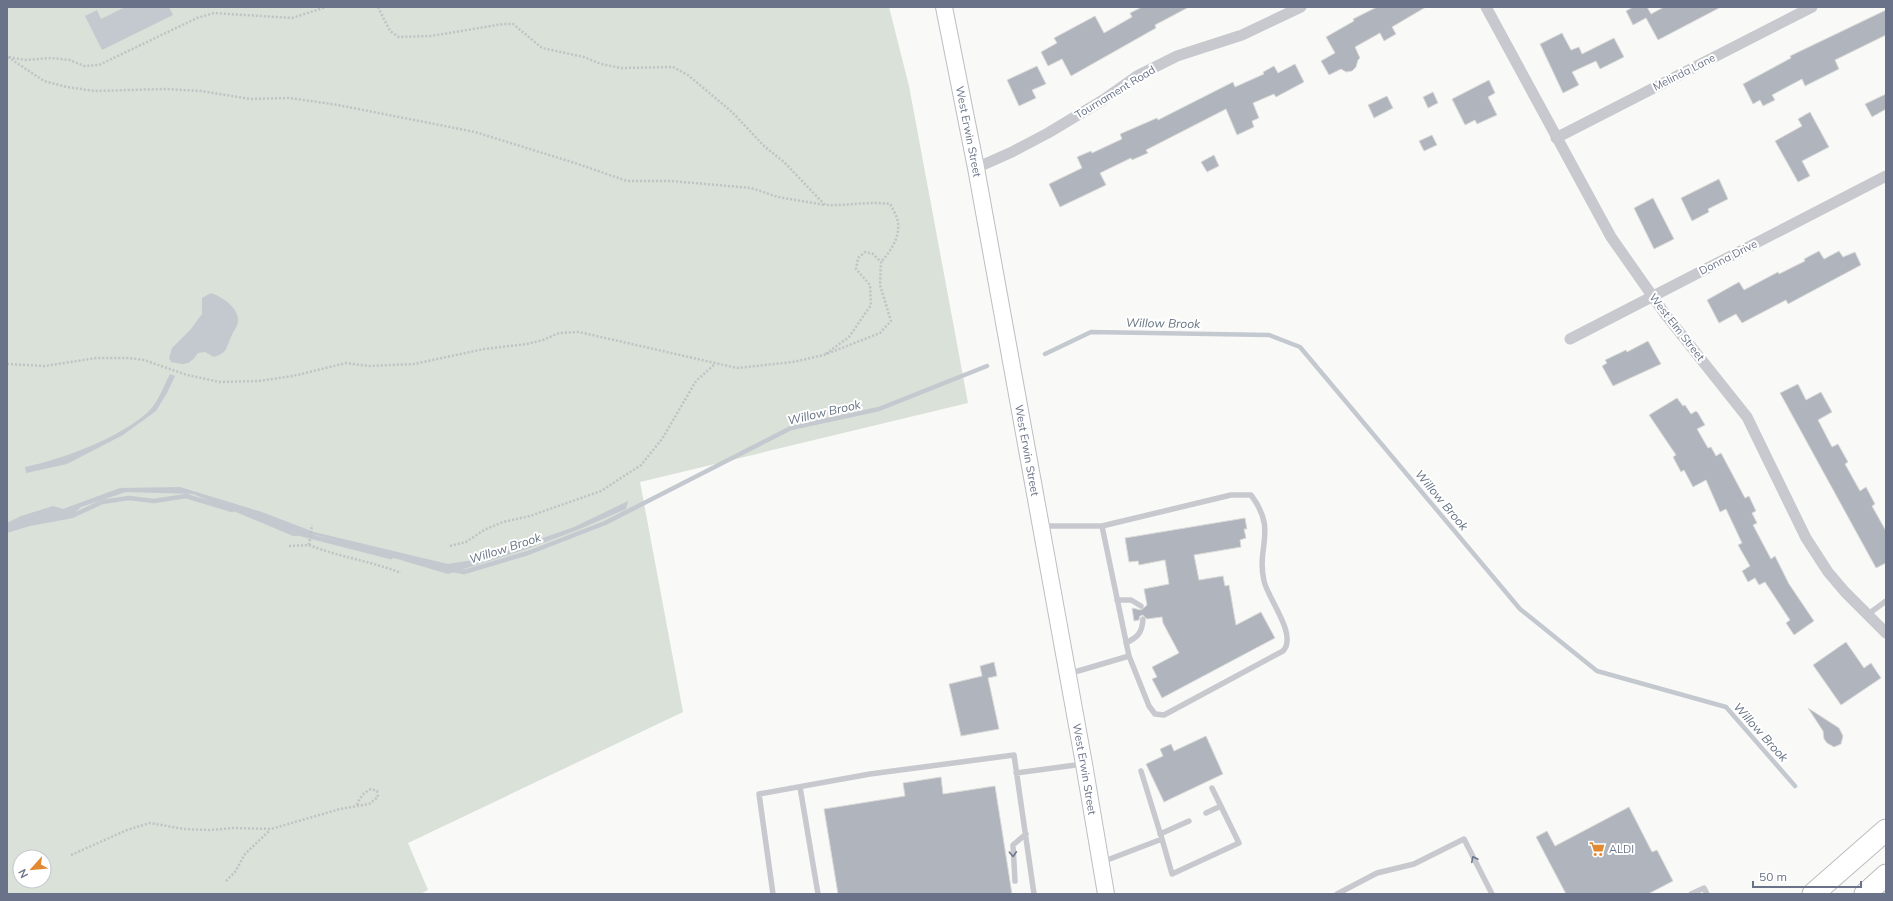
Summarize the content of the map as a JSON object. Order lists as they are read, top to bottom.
{
  "streets": {
    "main road": ["West Erwin Street"],
    "street": [
      "Melinda Lane",
      "Tournament Road",
      "Donna Drive",
      "West Elm Street"
    ]
  },
  "crossings": [
    ["Melinda Lane", "West Elm Street"],
    ["Tournament Road", "West Erwin Street"],
    ["Donna Drive", "West Elm Street"]
  ],
  "water": ["Willow Brook"],
  "places": {
    "supermarket": ["ALDI"]
  },
  "scale_bar": "50 m",
  "north": "bottom left"
}
